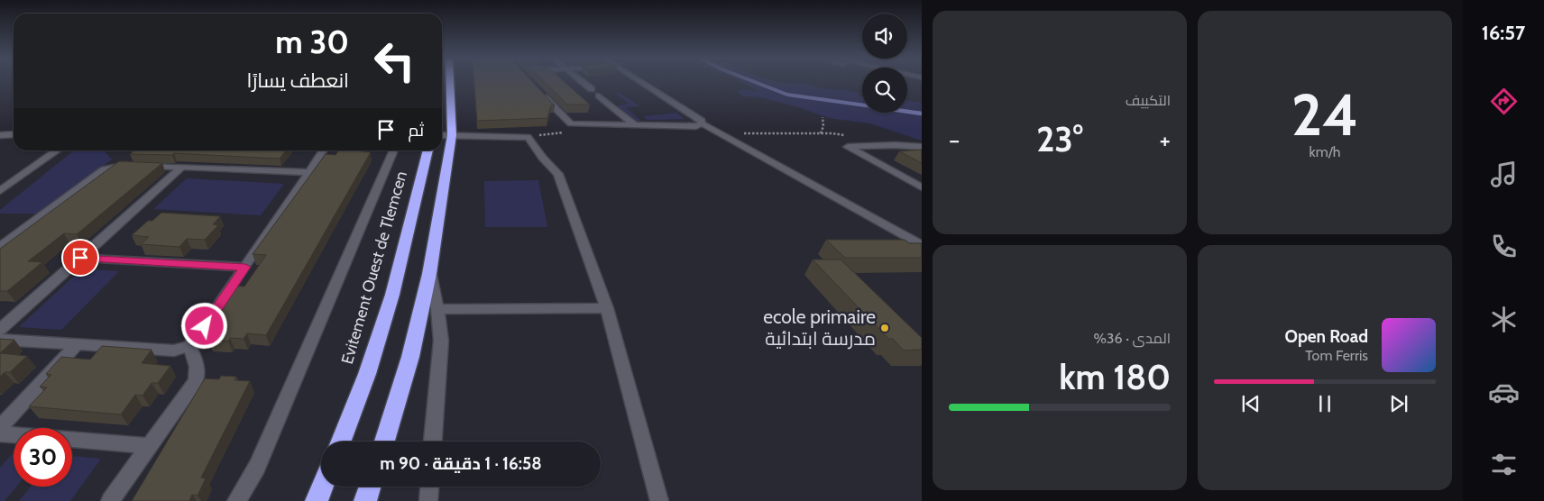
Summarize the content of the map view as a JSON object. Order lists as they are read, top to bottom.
{
  "streets": {
    "highway": ["Evitement Ouest de Tlemcen"]
  },
  "places": ["ecole primaire مدرسة ابتدائية"],
  "page": {
    "tabs": "16:57",
    "tile": [
      ["24", "km/h"],
      "التكييف",
      ["المدى · 36%", "180 km"]
    ],
    "turn": ["30 m", "انعطف يسارًا"],
    "then": "ثم",
    "heat": ["−", "23°", "+"],
    "song": ["Open Road", "Tom Ferris"],
    "limit": "30",
    "trip": "16:58 · 1 دقيقة · 90 m"
  }
}
